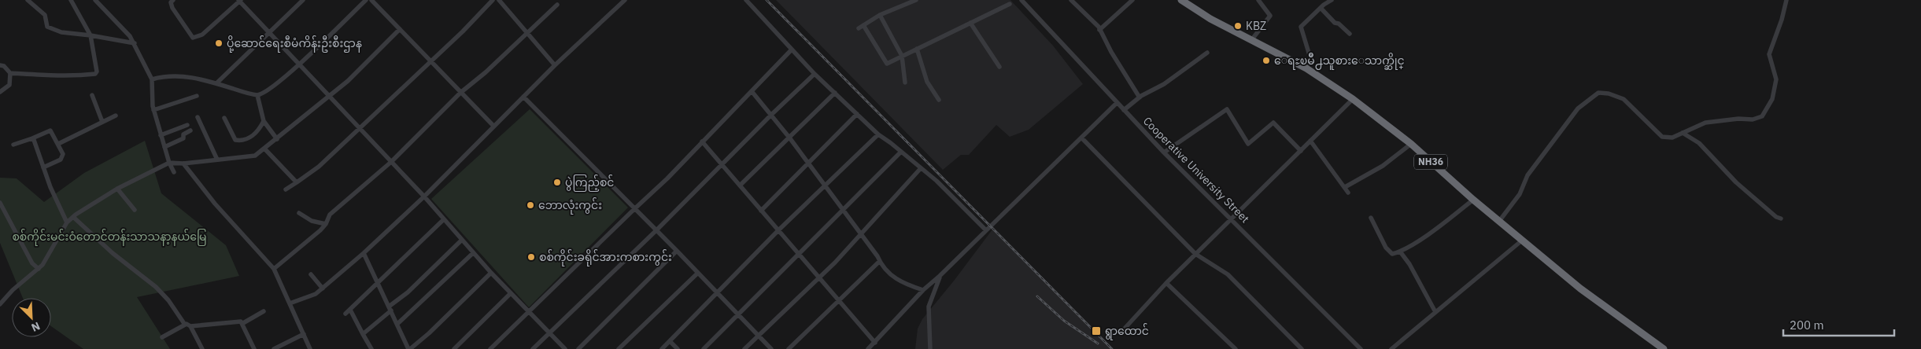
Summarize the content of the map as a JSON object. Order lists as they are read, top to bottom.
{
  "streets": {
    "highway": ["NH36"],
    "street": ["Cooperative University Street"]
  },
  "parks": ["စစ်ကိုင်းမင်းဝံတောင်တန်းသာသနာ့နယ်မြေ"],
  "places": {
    "other": [
      "KBZ",
      "ပို့ဆောင်ရေးစီမံကိန်းဦးစီးဌာန",
      "ေရႊၿမိဳ႕သူစားေသာက္ဆိုင္",
      "ပွဲကြည့်စင်",
      "ဘောလုံးကွင်း",
      "စစ်ကိုင်းခရိုင်အားကစားကွင်း"
    ],
    "transit": ["ရွာထောင်"]
  },
  "scale_bar": "200 m",
  "north": "bottom right"
}
